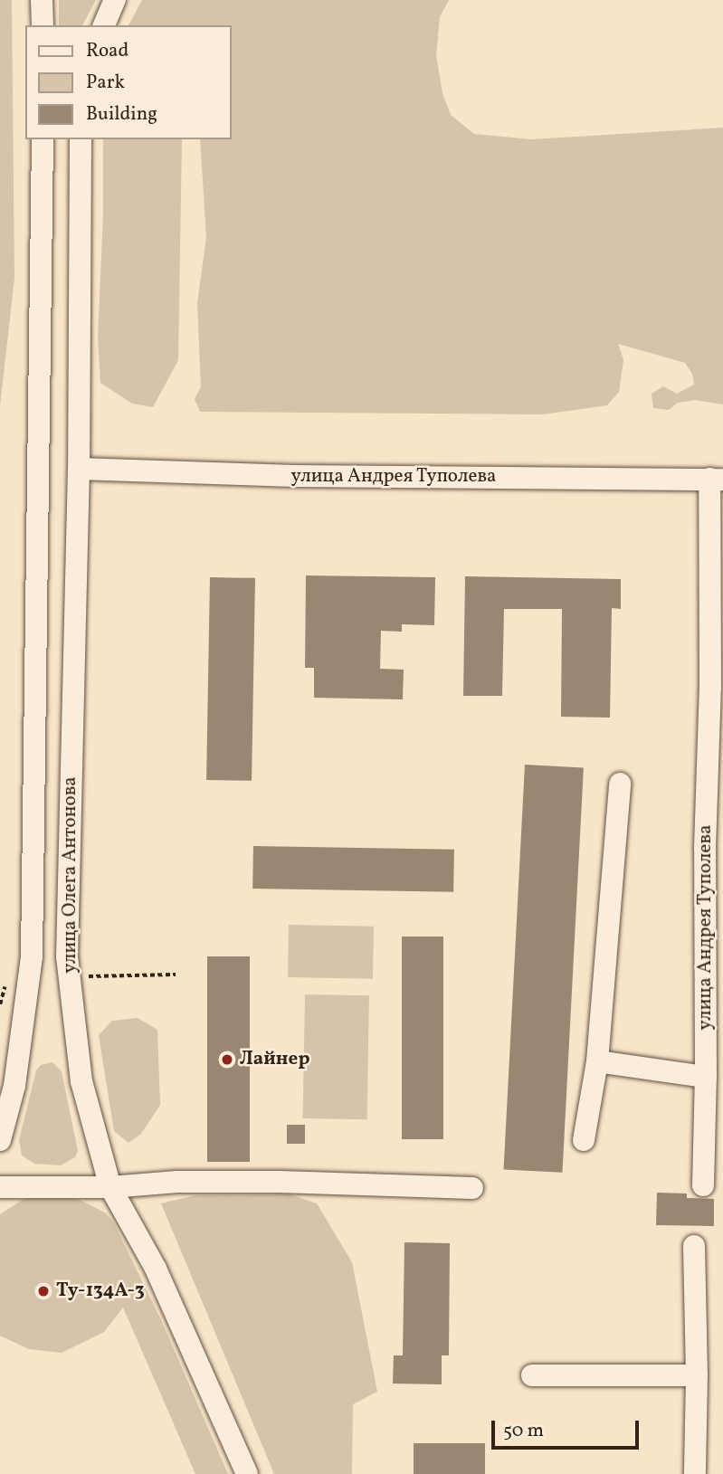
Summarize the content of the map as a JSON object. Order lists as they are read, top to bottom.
{
  "streets": {
    "street": ["улица Андрея Туполева", "улица Олега Антонова"]
  },
  "crossings": [
    ["улица Андрея Туполева", "улица Олега Антонова"]
  ],
  "places": ["Лайнер", "Ту-134А-3"],
  "legend": ["Road", "Park", "Building"],
  "scale_bar": "50 m"
}
